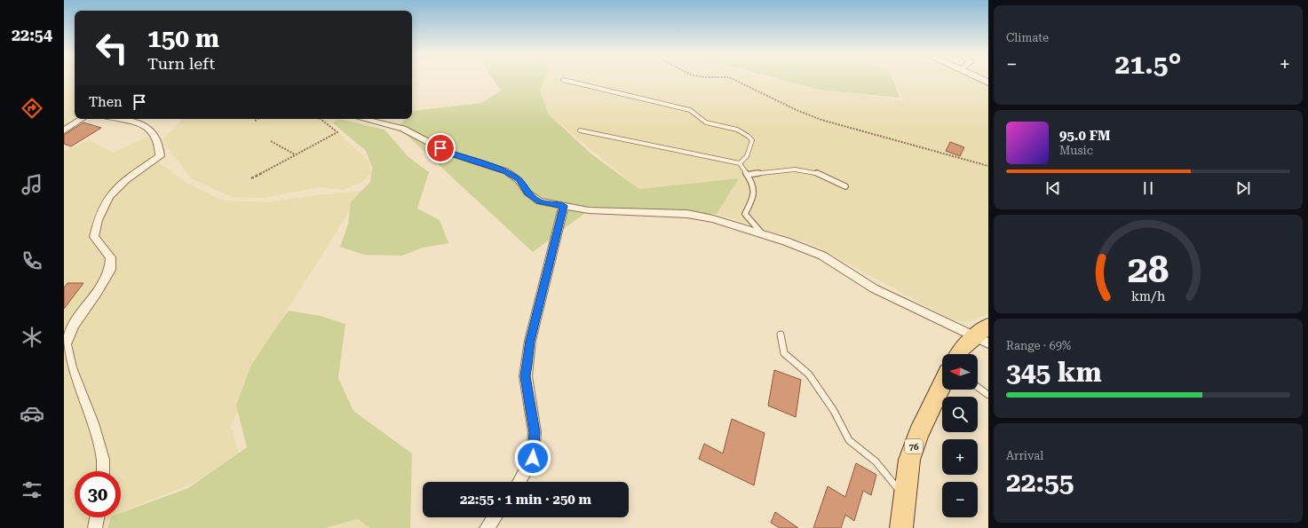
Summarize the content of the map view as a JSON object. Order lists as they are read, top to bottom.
{
  "streets": {
    "main road": ["76"]
  },
  "north": "left",
  "page": {
    "tabs": "22:54",
    "tile": [
      "Climate",
      ["Range · 69%", "345 km"],
      ["Arrival", "22:55"]
    ],
    "turn": ["150 m", "Turn left"],
    "heat": ["−", "21.5°", "+"],
    "then": "Then",
    "song": ["95.0 FM", "Music"],
    "map_buttons": ["+", "−"],
    "limit": "30",
    "trip": "22:55 · 1 min · 250 m",
    "gauge": ["28", "km/h"]
  }
}
